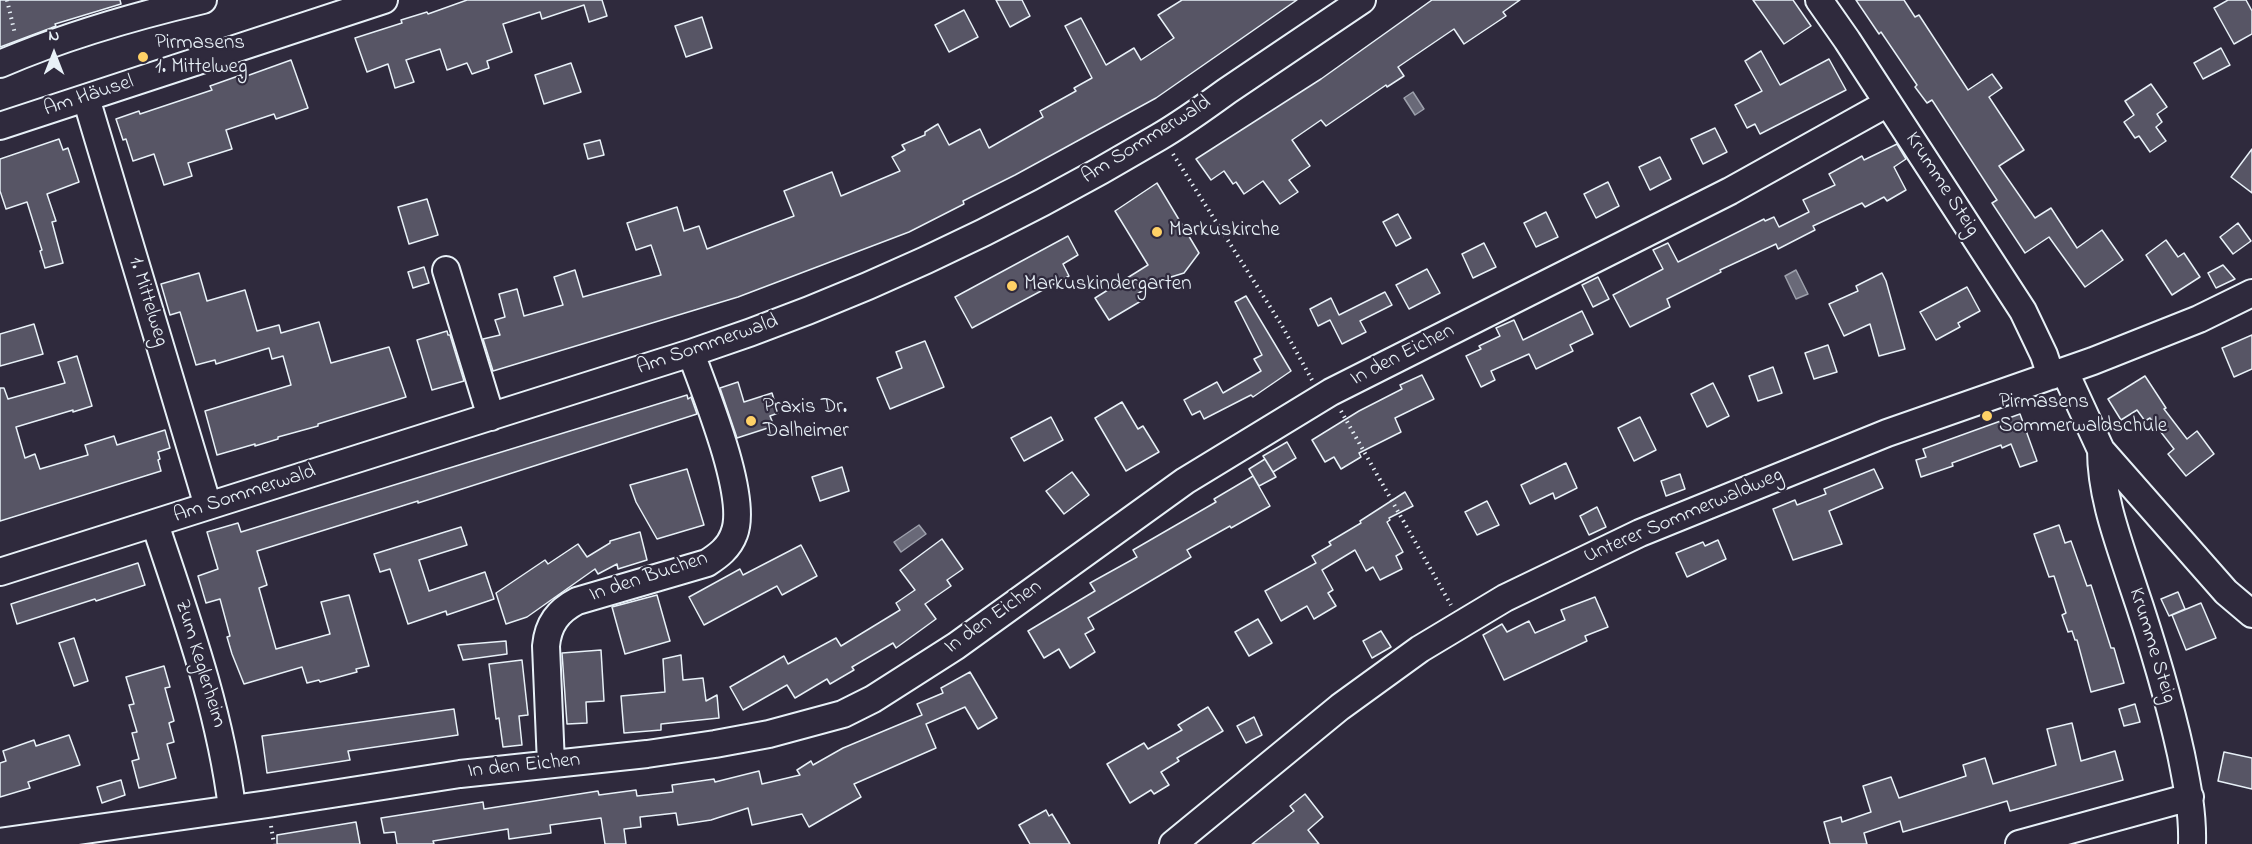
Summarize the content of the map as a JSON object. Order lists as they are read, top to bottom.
{
  "streets": {
    "street": [
      "Am Häusel",
      "Am Sommerwald",
      "Krumme Steig",
      "1. Mittelweg",
      "In den Eichen",
      "Unterer Sommerwaldweg",
      "In den Buchen",
      "Zum Keglerheim"
    ]
  },
  "crossings": [
    ["Am Häusel", "1. Mittelweg"],
    ["Am Sommerwald", "1. Mittelweg"],
    ["Am Sommerwald", "In den Buchen"],
    ["Am Sommerwald", "Zum Keglerheim"],
    ["Krumme Steig", "In den Eichen"],
    ["Krumme Steig", "Unterer Sommerwaldweg"],
    ["In den Eichen", "In den Buchen"],
    ["In den Eichen", "Zum Keglerheim"]
  ],
  "places": [
    "Pirmasens 1. Mittelweg",
    "Markuskirche",
    "Markuskindergarten",
    "Pirmasens Sommerwaldschule",
    "Praxis Dr. Dalheimer"
  ],
  "north": "top"
}
